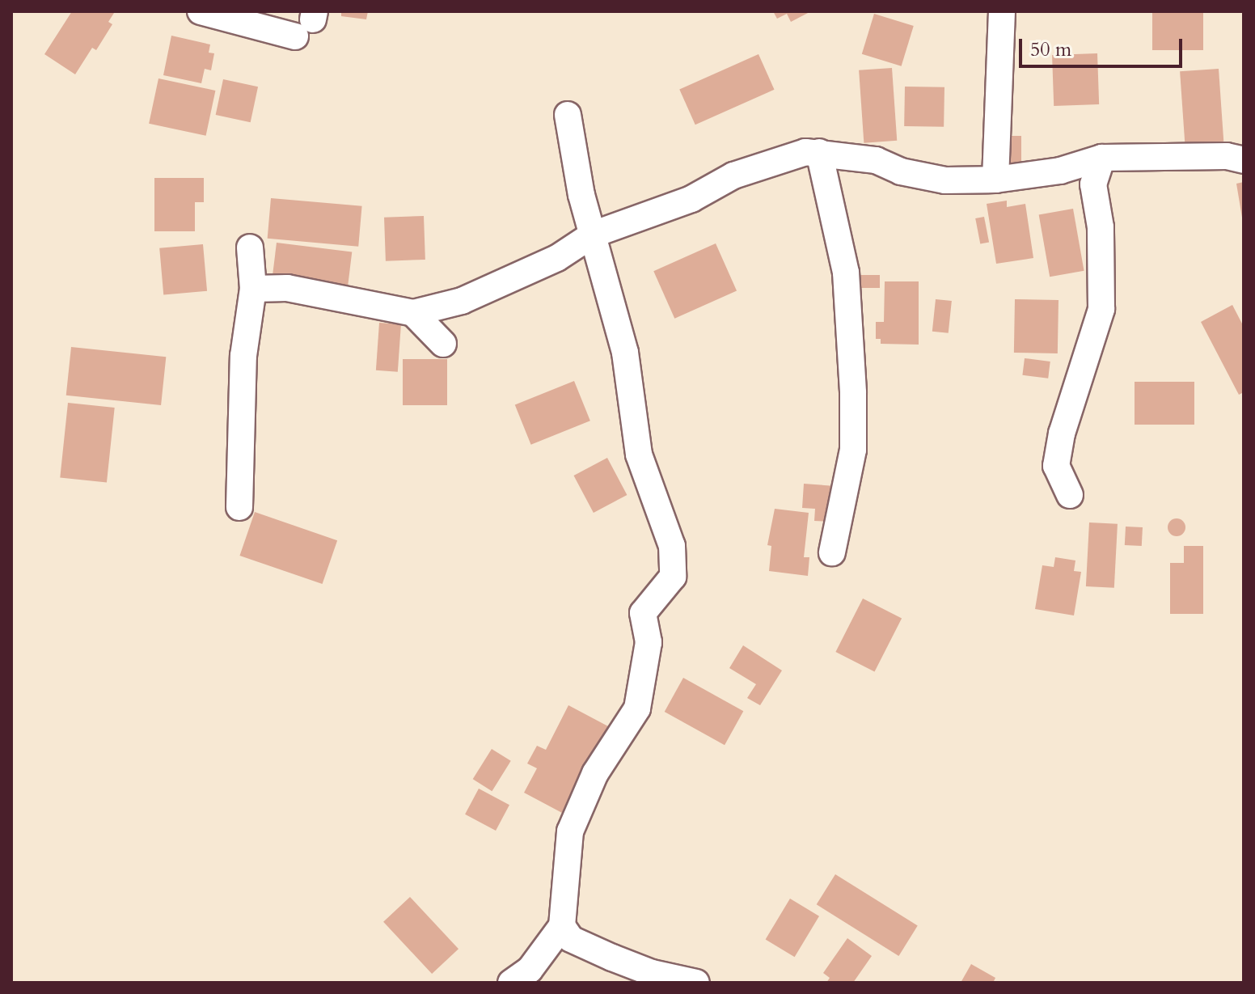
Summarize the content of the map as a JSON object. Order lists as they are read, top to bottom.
{
  "scale_bar": "50 m"
}
